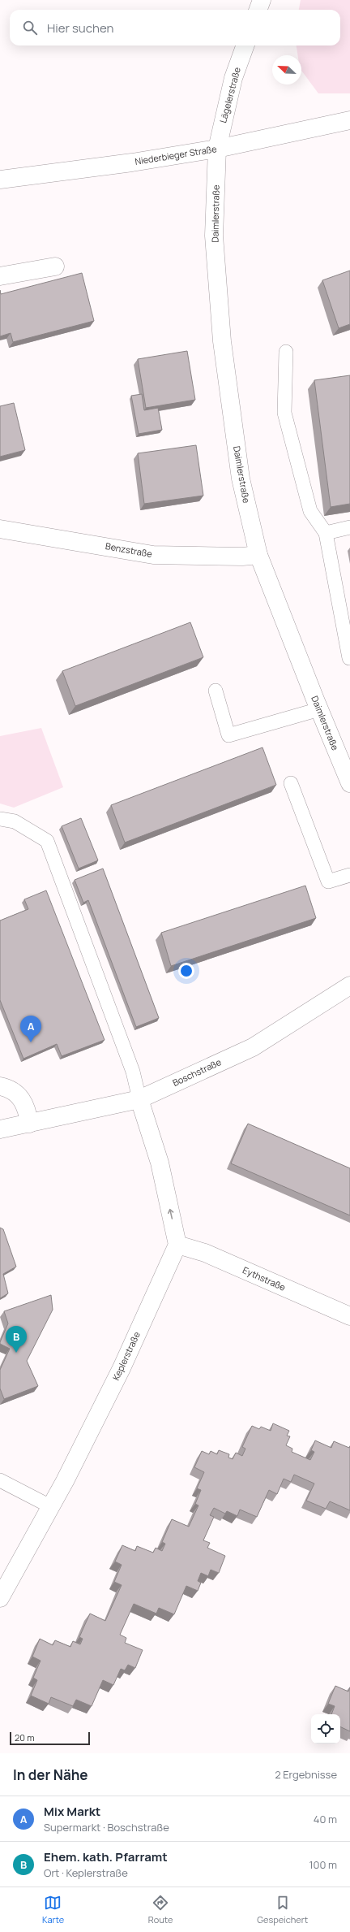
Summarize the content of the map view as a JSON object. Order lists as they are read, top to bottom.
{
  "streets": {
    "street": [
      "Lägelerstraße",
      "Niederbieger Straße",
      "Daimlerstraße",
      "Benzstraße",
      "Boschstraße",
      "Eythstraße",
      "Keplerstraße"
    ]
  },
  "crossings": [
    ["Lägelerstraße", "Niederbieger Straße"],
    ["Lägelerstraße", "Daimlerstraße"],
    ["Niederbieger Straße", "Daimlerstraße"],
    ["Daimlerstraße", "Benzstraße"],
    ["Eythstraße", "Keplerstraße"]
  ],
  "scale_bar": "20 m",
  "north": "top left",
  "page": {
    "search": "Hier suchen",
    "pins": ["A", "B"],
    "scale": "20 m",
    "heading": ["In der Nähe", "2 Ergebnisse"],
    "list": [
      {
        "mark": "A",
        "name": "Mix Markt",
        "note": "Supermarkt · Boschstraße",
        "value": "40 m"
      },
      {
        "mark": "B",
        "name": "Ehem. kath. Pfarramt",
        "note": "Ort · Keplerstraße",
        "value": "100 m"
      }
    ],
    "nav": ["Karte", "Route", "Gespeichert"]
  }
}
